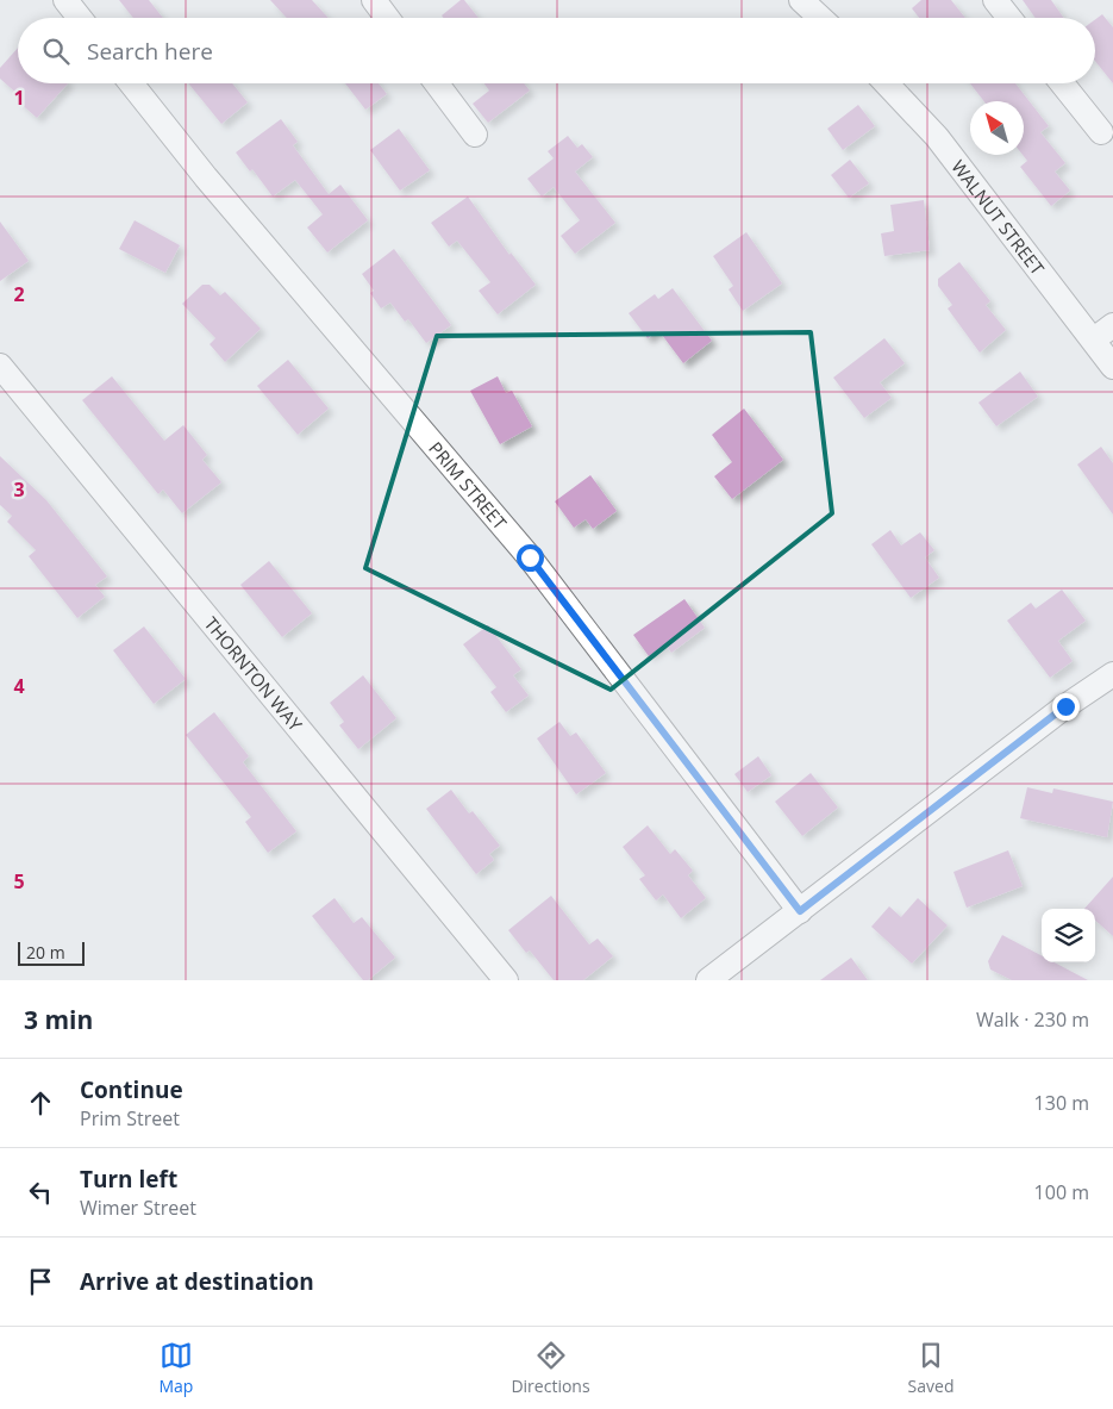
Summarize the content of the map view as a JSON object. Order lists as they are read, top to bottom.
{
  "streets": {
    "street": ["WALNUT STREET", "PRIM STREET", "THORNTON WAY"]
  },
  "scale_bar": "20 m",
  "north": "top left",
  "page": {
    "search": "Search here",
    "scale": "20 m",
    "heading": ["3 min", "Walk · 230 m"],
    "list": [
      ["Continue", "Prim Street", "130 m"],
      ["Turn left", "Wimer Street", "100 m"],
      "Arrive at destination"
    ],
    "nav": ["Map", "Directions", "Saved"]
  },
  "grid": {
    "rows": [
      "1",
      "2",
      "3",
      "4",
      "5"
    ]
  }
}
